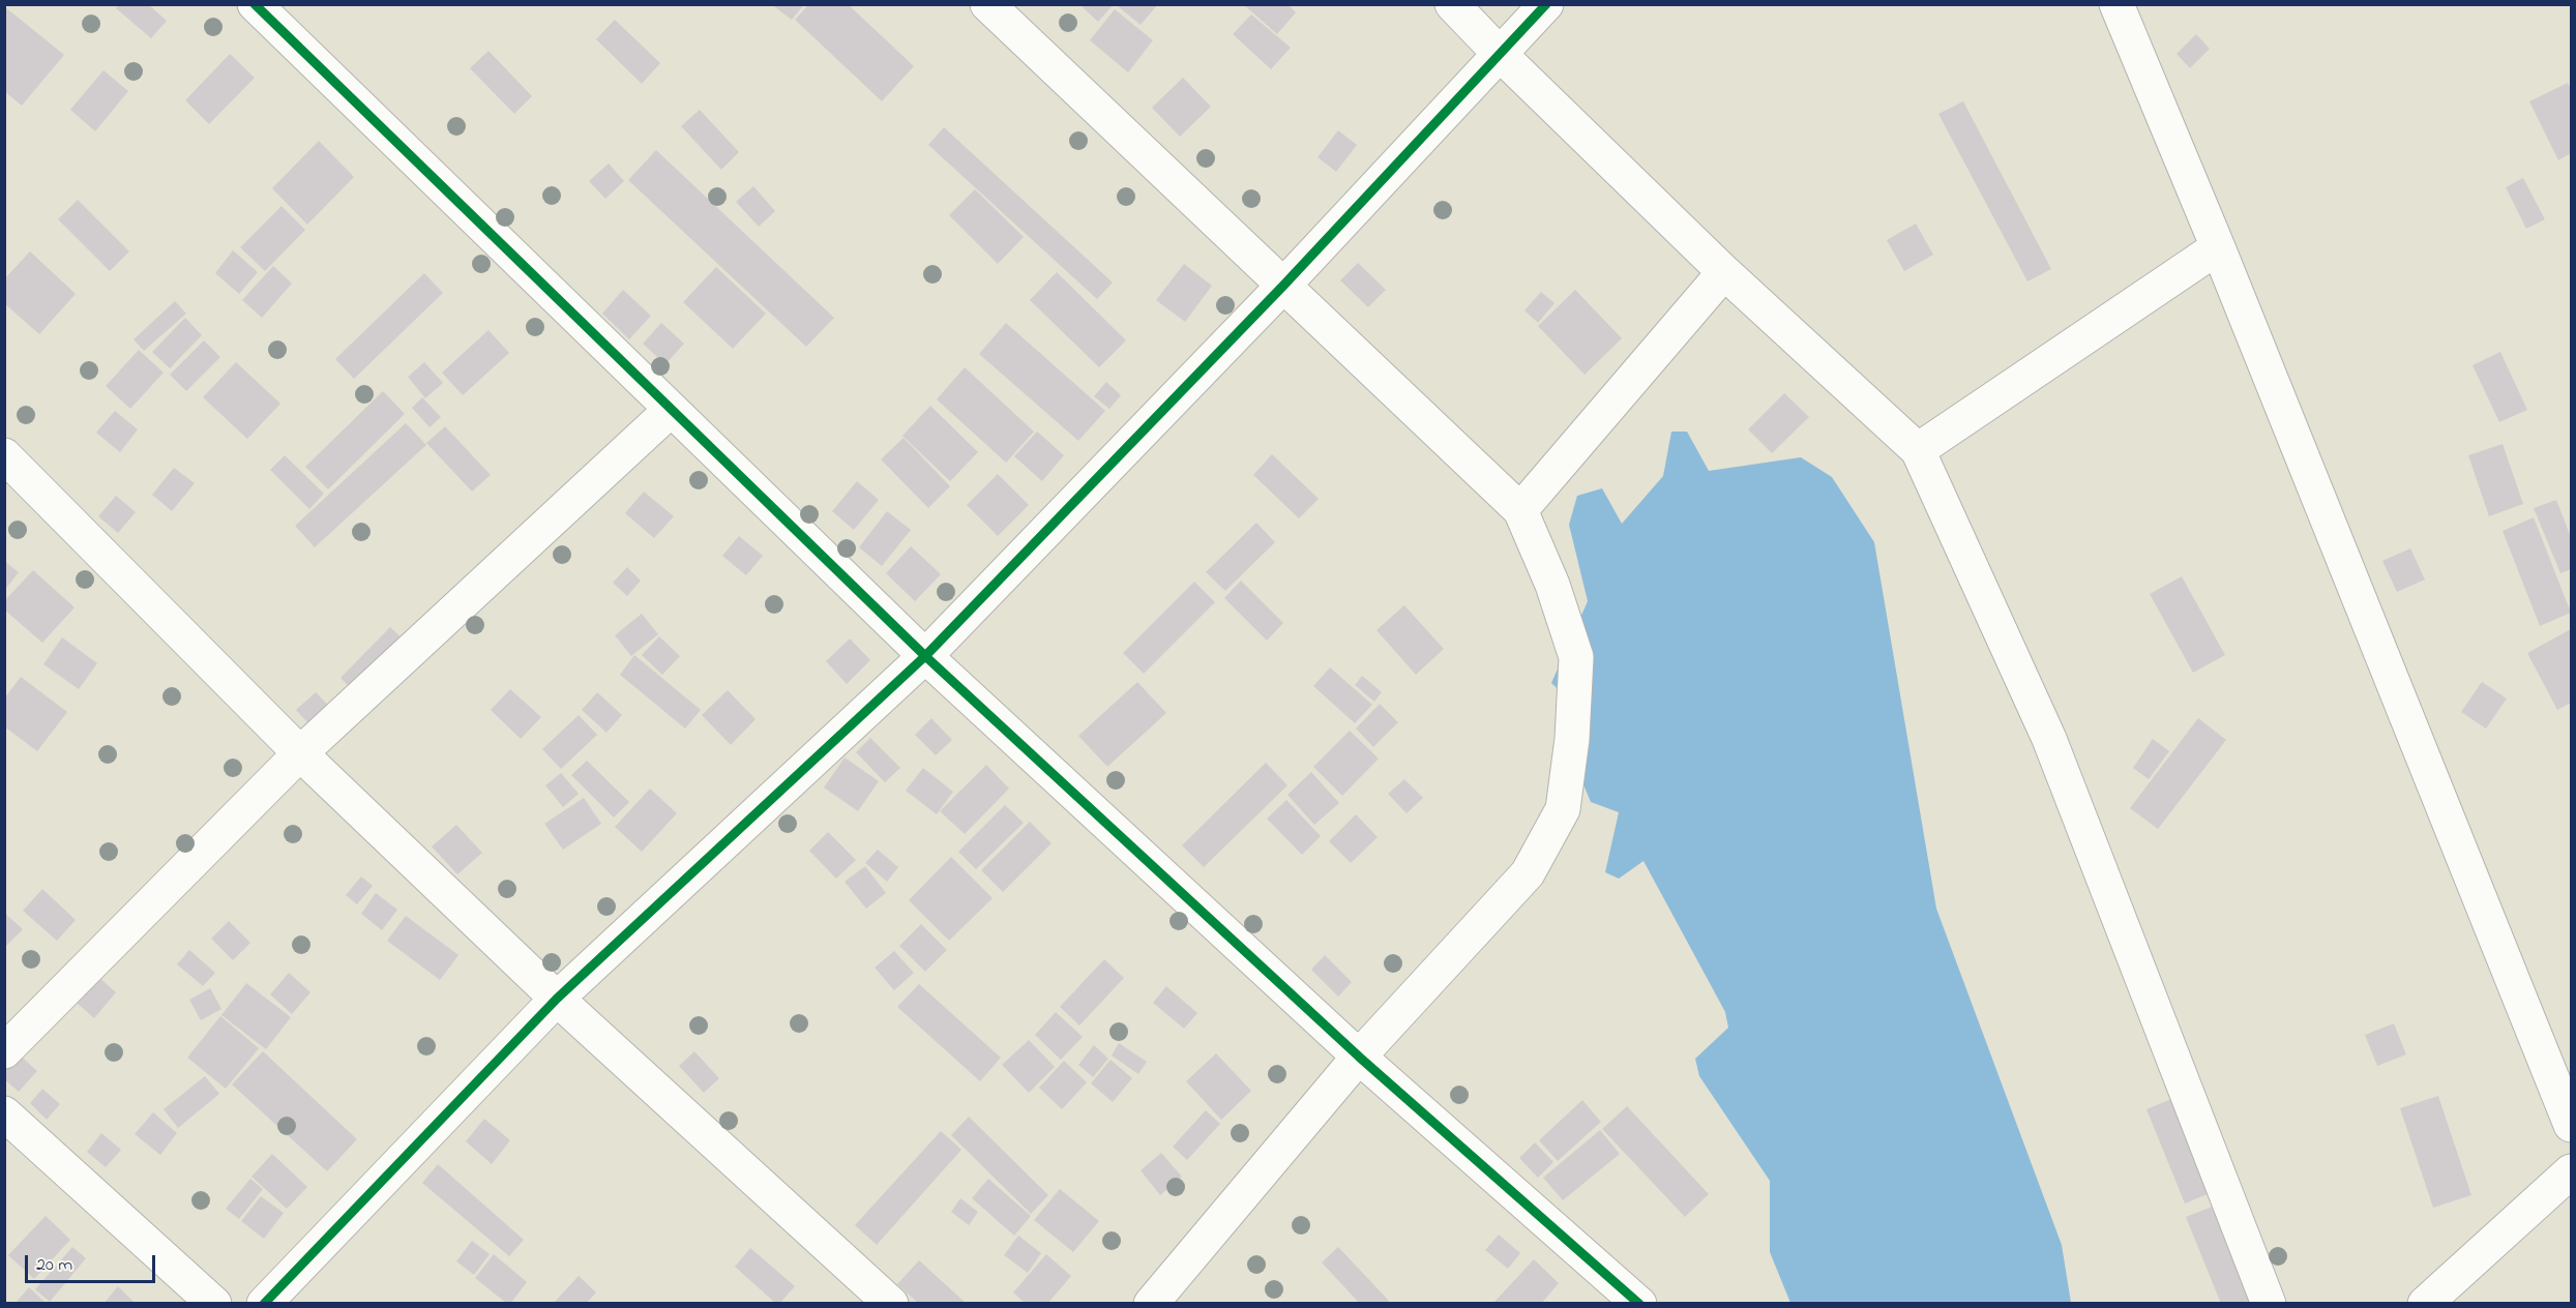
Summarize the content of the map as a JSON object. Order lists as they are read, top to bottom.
{
  "scale_bar": "20 m"
}
